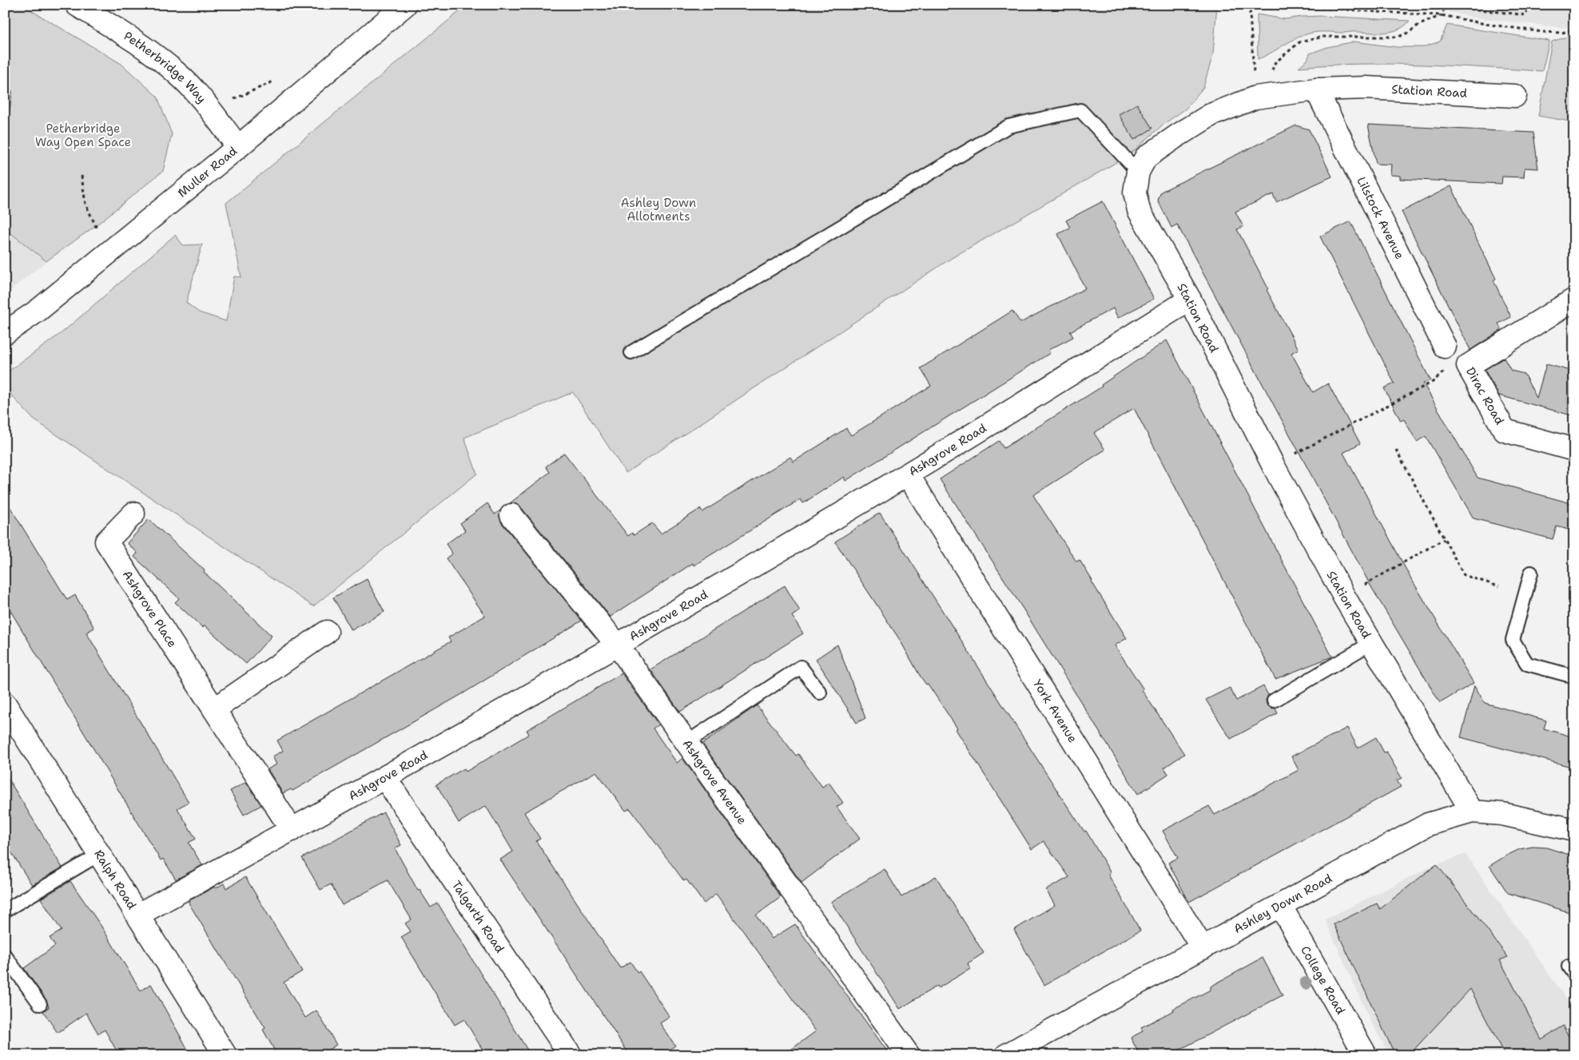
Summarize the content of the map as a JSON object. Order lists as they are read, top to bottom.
{
  "streets": {
    "street": [
      "Petherbridge Way",
      "Station Road",
      "Muller Road",
      "Lilstock Avenue",
      "Dirac Road",
      "Ashgrove Road",
      "Ashgrove Place",
      "York Avenue",
      "Ashgrove Avenue",
      "Ralph Road",
      "Ashley Down Road",
      "Talgarth Road",
      "College Road"
    ]
  },
  "crossings": [
    ["Petherbridge Way", "Muller Road"],
    ["Station Road", "Lilstock Avenue"],
    ["Station Road", "Ashgrove Road"],
    ["Station Road", "Ashley Down Road"],
    ["Ashgrove Road", "Ashgrove Place"],
    ["Ashgrove Road", "York Avenue"],
    ["Ashgrove Road", "Ashgrove Avenue"],
    ["Ashgrove Road", "Ralph Road"],
    ["Ashgrove Road", "Talgarth Road"],
    ["York Avenue", "Ashley Down Road"],
    ["Ashley Down Road", "College Road"]
  ],
  "parks": ["Petherbridge Way Open Space", "Ashley Down Allotments"]
}
